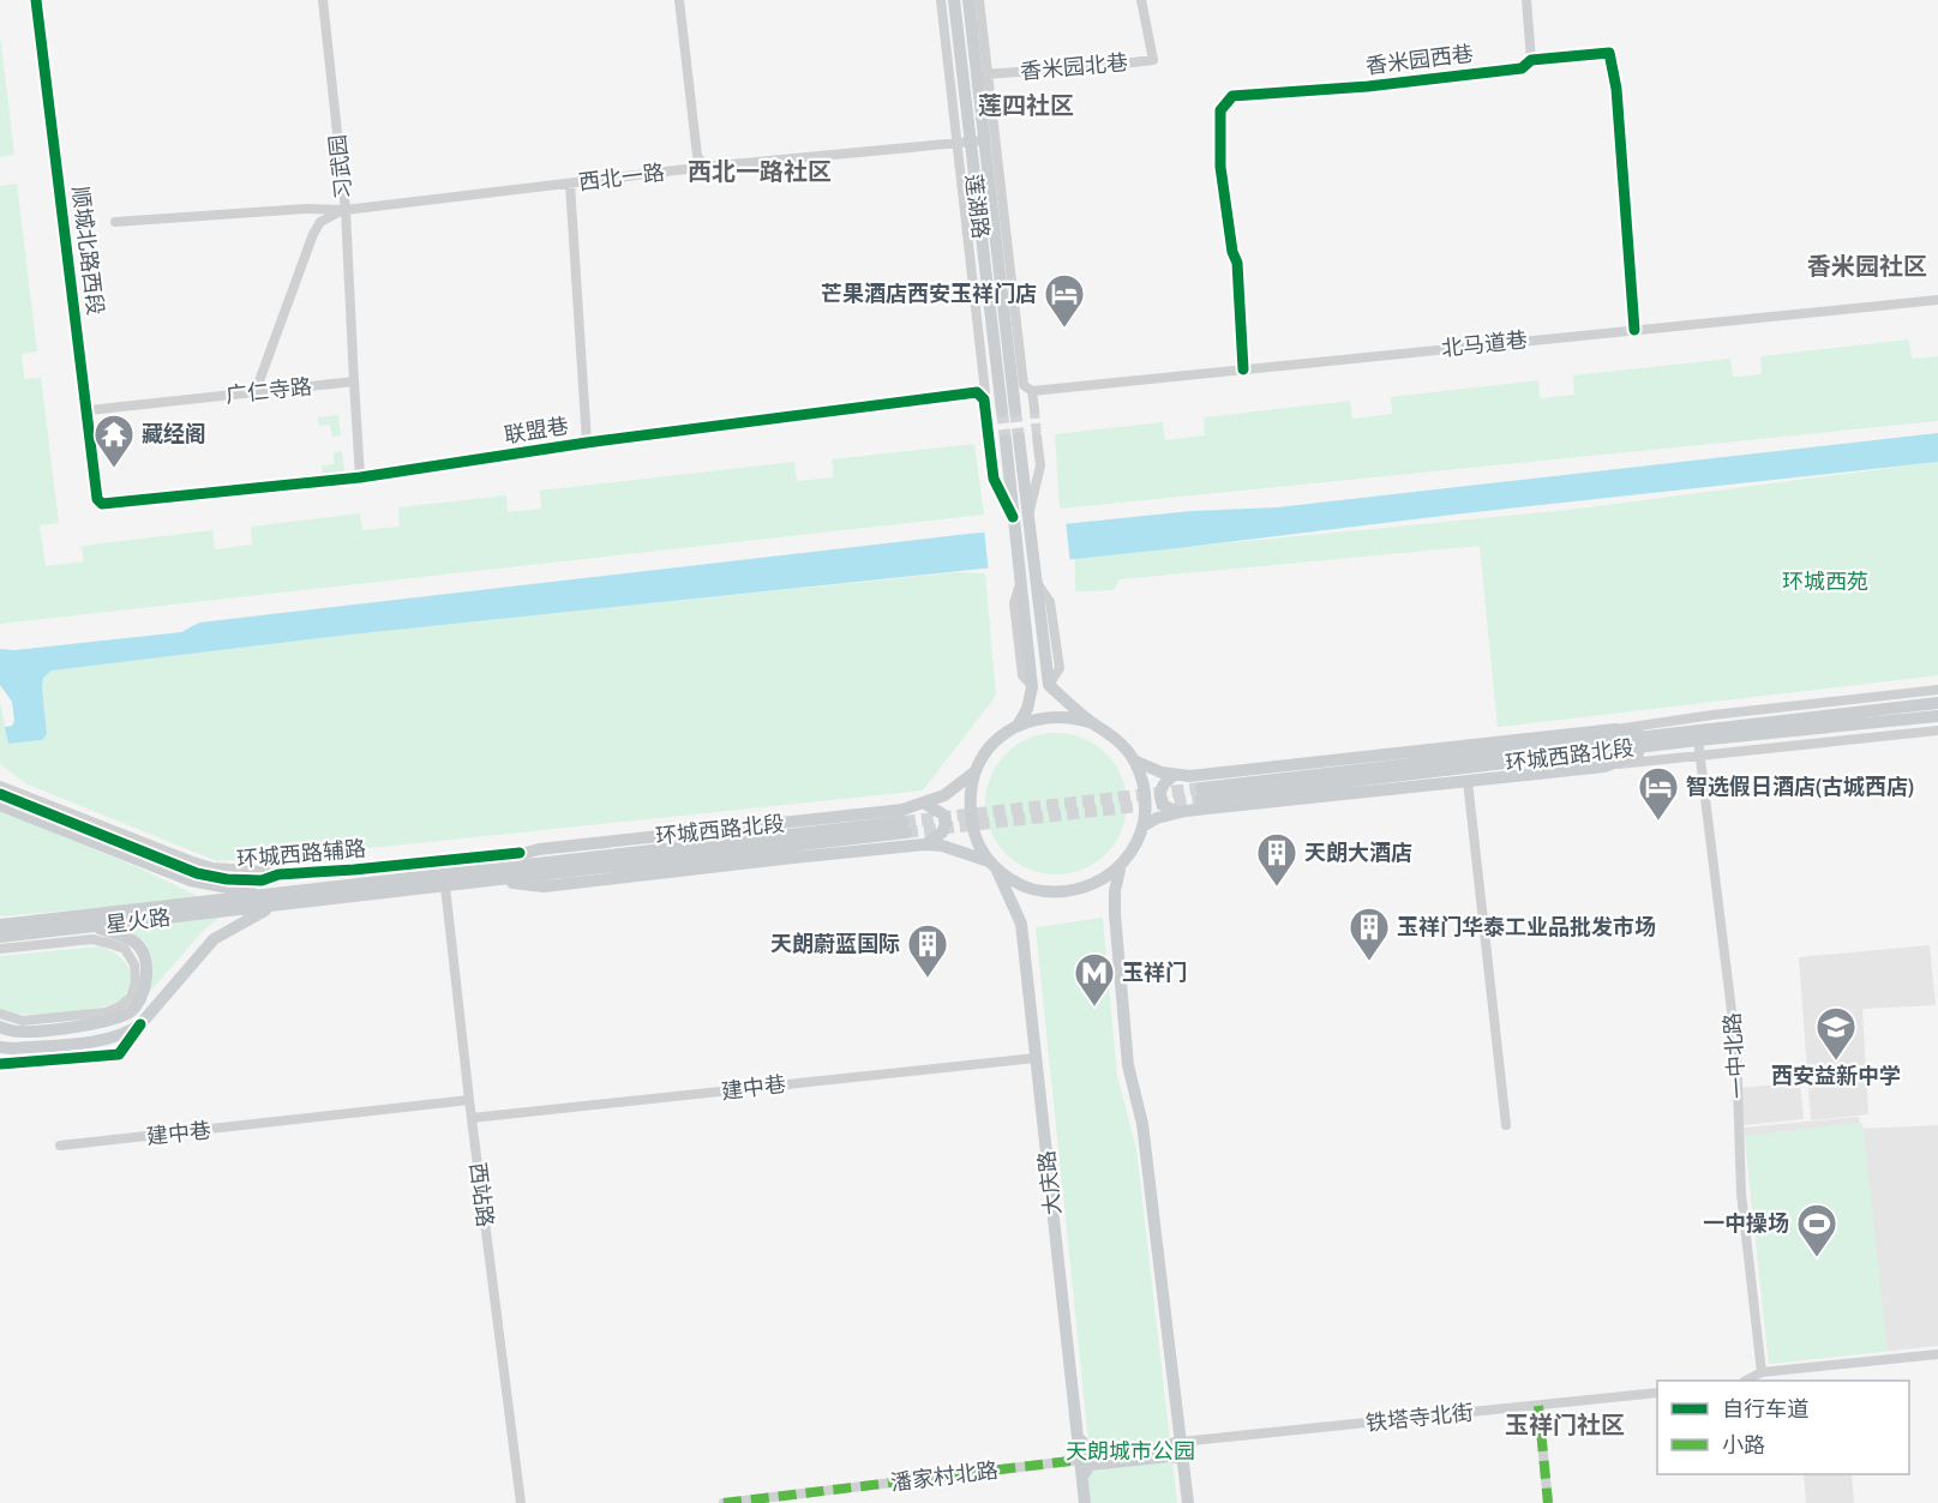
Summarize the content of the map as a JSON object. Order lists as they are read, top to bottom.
{
  "streets": {
    "main road": [
      "莲湖路",
      "环城西路北段",
      "星火路",
      "大庆路"
    ],
    "street": [
      "香米园西巷",
      "香米园北巷",
      "习武园",
      "西北一路",
      "顺城北路西段",
      "北马道巷",
      "广仁寺路",
      "联盟巷",
      "环城西路辅路",
      "一中北路",
      "建中巷",
      "西站路",
      "铁塔寺北街",
      "潘家村北路"
    ]
  },
  "crossings": [
    ["香米园西巷", "北马道巷"],
    ["香米园北巷", "莲湖路"],
    ["习武园", "西北一路"],
    ["习武园", "广仁寺路"],
    ["西北一路", "莲湖路"],
    ["顺城北路西段", "广仁寺路"],
    ["顺城北路西段", "联盟巷"],
    ["环城西路北段", "环城西路辅路"],
    ["环城西路北段", "星火路"],
    ["环城西路北段", "一中北路"],
    ["环城西路北段", "大庆路"],
    ["环城西路北段", "西站路"],
    ["建中巷", "大庆路"],
    ["建中巷", "西站路"],
    ["大庆路", "潘家村北路"]
  ],
  "districts": [
    "莲四社区",
    "西北一路社区",
    "香米园社区",
    "玉祥门社区"
  ],
  "parks": ["环城西苑", "天朗城市公园"],
  "places": {
    "hotel": ["芒果酒店西安玉祥门店", "智选假日酒店(古城西店)"],
    "temple": ["藏经阁"],
    "building": ["天朗大酒店", "玉祥门华泰工业品批发市场", "天朗蔚蓝国际"],
    "metro station": ["玉祥门"],
    "school or university": ["西安益新中学"],
    "sports": ["一中操场"]
  },
  "legend": ["自行车道", "小路"]
}
